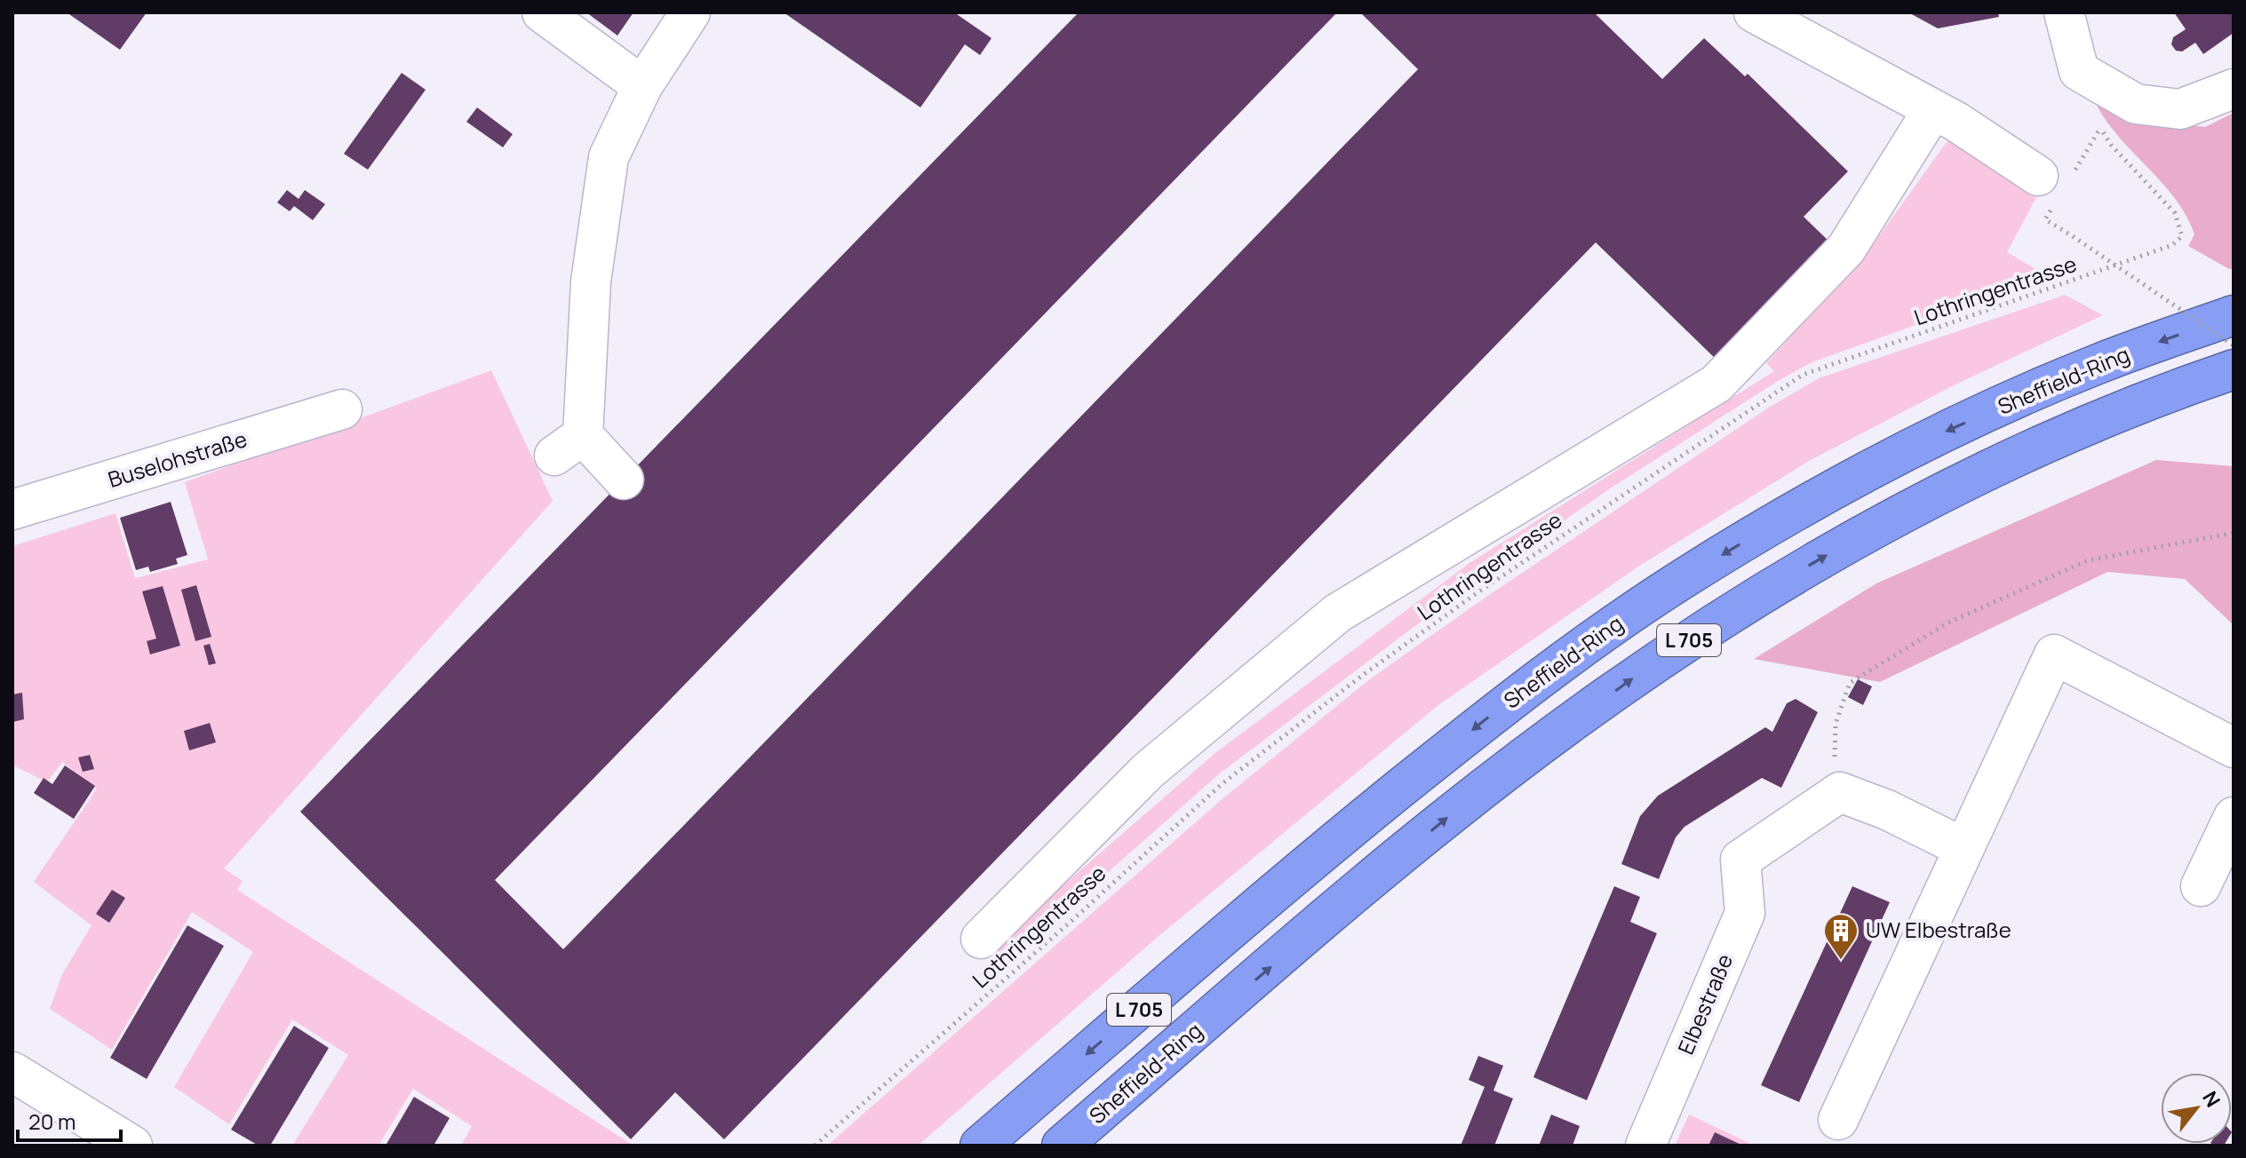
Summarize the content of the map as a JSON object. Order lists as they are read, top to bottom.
{
  "streets": {
    "highway": ["Sheffield-Ring", "L 705"],
    "street": ["Buselohstraße", "Elbestraße"],
    "path": ["Lothringentrasse"]
  },
  "crossings": [
    ["Sheffield-Ring", "L 705"]
  ],
  "places": {
    "building": ["UW Elbestraße"]
  },
  "scale_bar": "20 m",
  "north": "top right"
}
